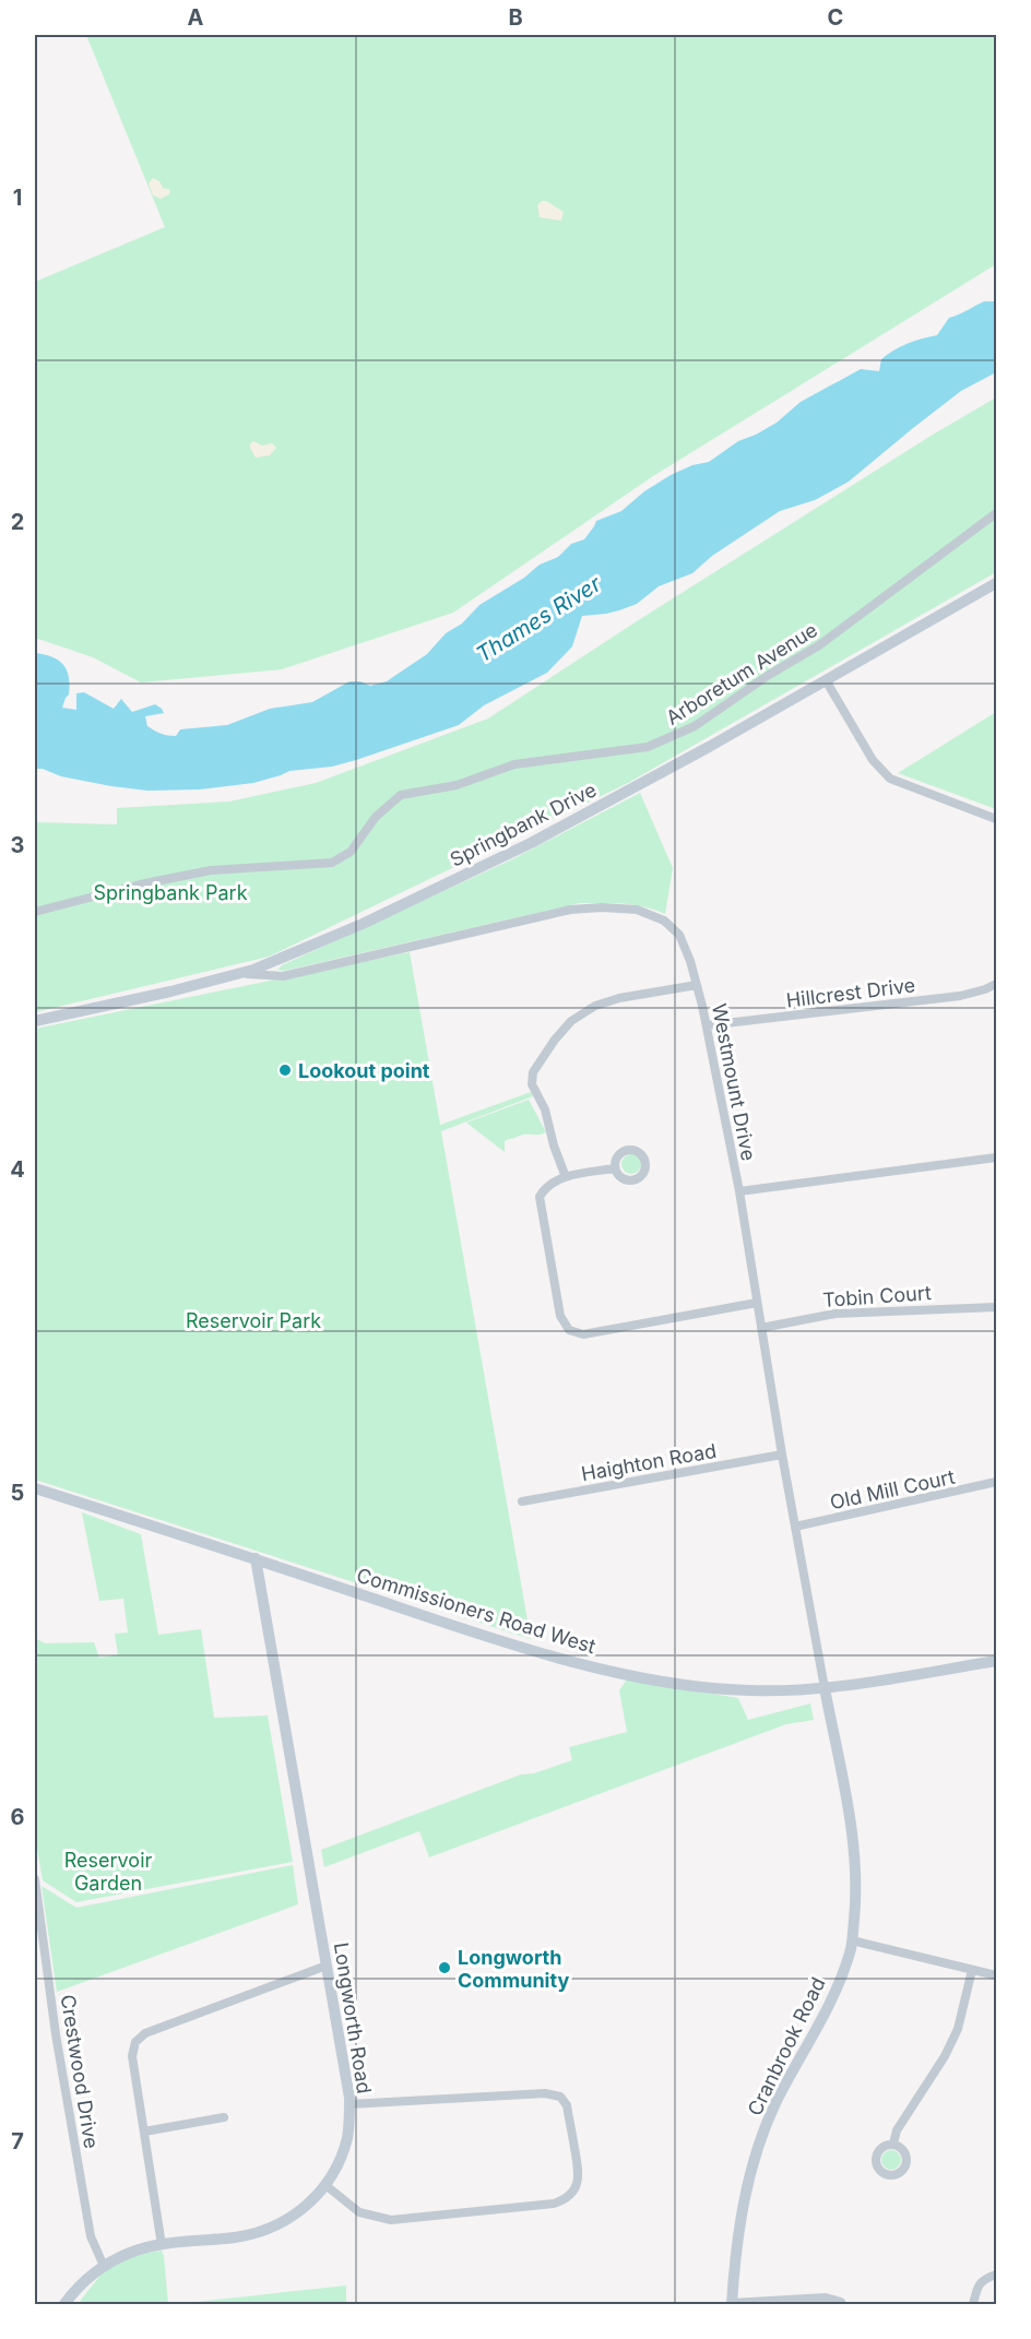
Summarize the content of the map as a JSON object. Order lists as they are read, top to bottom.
{
  "streets": {
    "main road": [
      "Springbank Drive",
      "Commissioners Road West",
      "Longworth Road",
      "Cranbrook Road"
    ],
    "street": [
      "Arboretum Avenue",
      "Hillcrest Drive",
      "Westmount Drive",
      "Tobin Court",
      "Haighton Road",
      "Old Mill Court",
      "Crestwood Drive"
    ]
  },
  "crossings": [
    ["Springbank Drive", "Westmount Drive"],
    ["Hillcrest Drive", "Westmount Drive"],
    ["Westmount Drive", "Tobin Court"],
    ["Westmount Drive", "Haighton Road"],
    ["Westmount Drive", "Old Mill Court"],
    ["Westmount Drive", "Commissioners Road West"],
    ["Westmount Drive", "Cranbrook Road"],
    ["Commissioners Road West", "Longworth Road"],
    ["Commissioners Road West", "Cranbrook Road"],
    ["Longworth Road", "Crestwood Drive"]
  ],
  "water": ["Thames River"],
  "parks": ["Springbank Park", "Reservoir Park", "Reservoir Garden"],
  "places": ["Lookout point", "Longworth Community"],
  "grid": {
    "columns": ["A", "B", "C"],
    "rows": [
      "1",
      "2",
      "3",
      "4",
      "5",
      "6",
      "7"
    ]
  }
}
